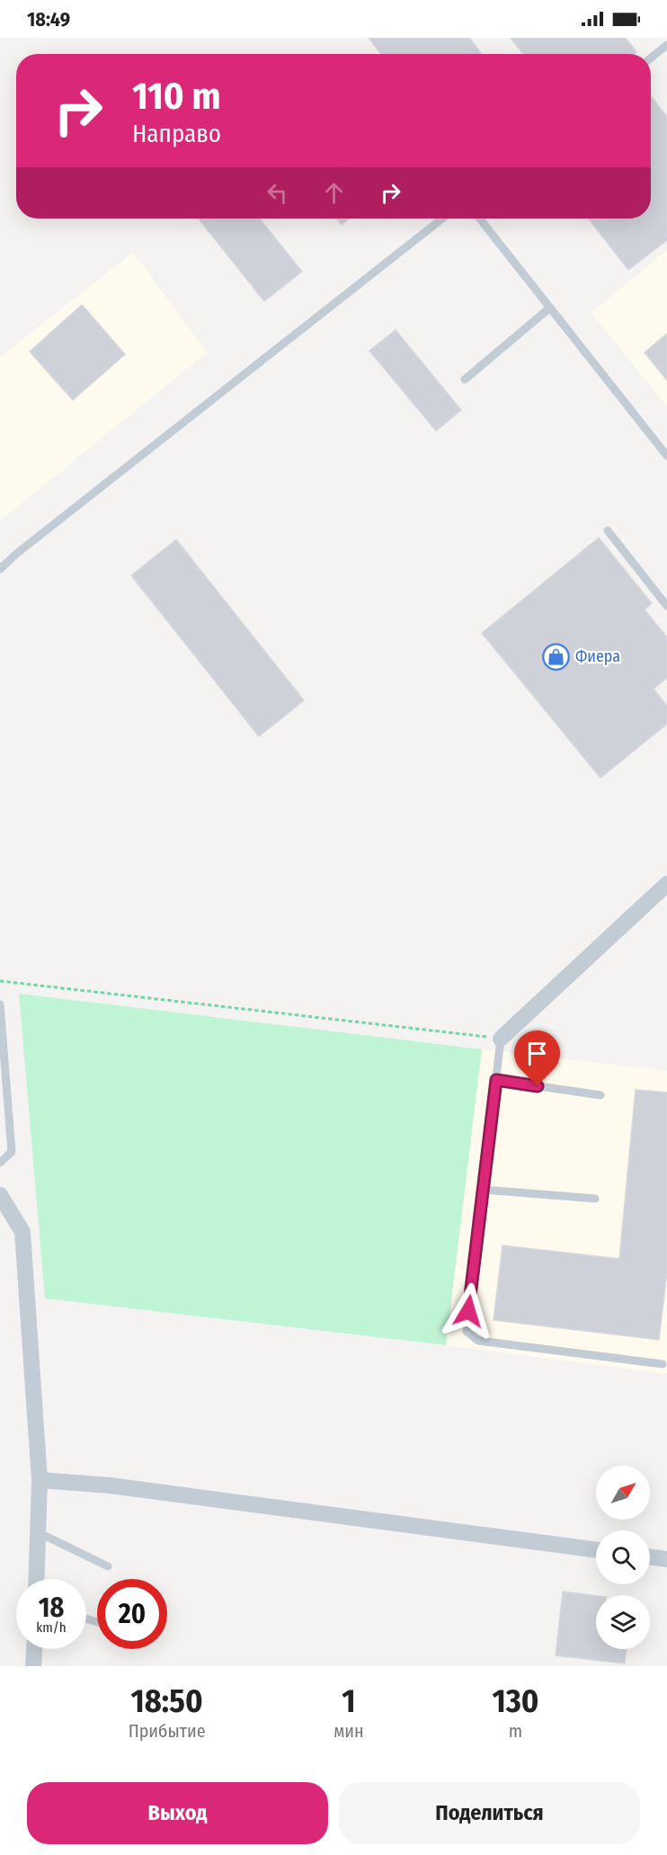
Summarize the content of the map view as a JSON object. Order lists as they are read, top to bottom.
{
  "places": {
    "shop": ["Фиера"]
  },
  "north": "top right",
  "page": {
    "status": "18:49",
    "turn": ["110 m", "Направо"],
    "speed": "18 km/h",
    "limit": "20",
    "eta": [
      "18:50",
      "Прибытие",
      "1",
      "мин",
      "130",
      "m"
    ],
    "buttons": ["Выход", "Поделиться"]
  }
}
